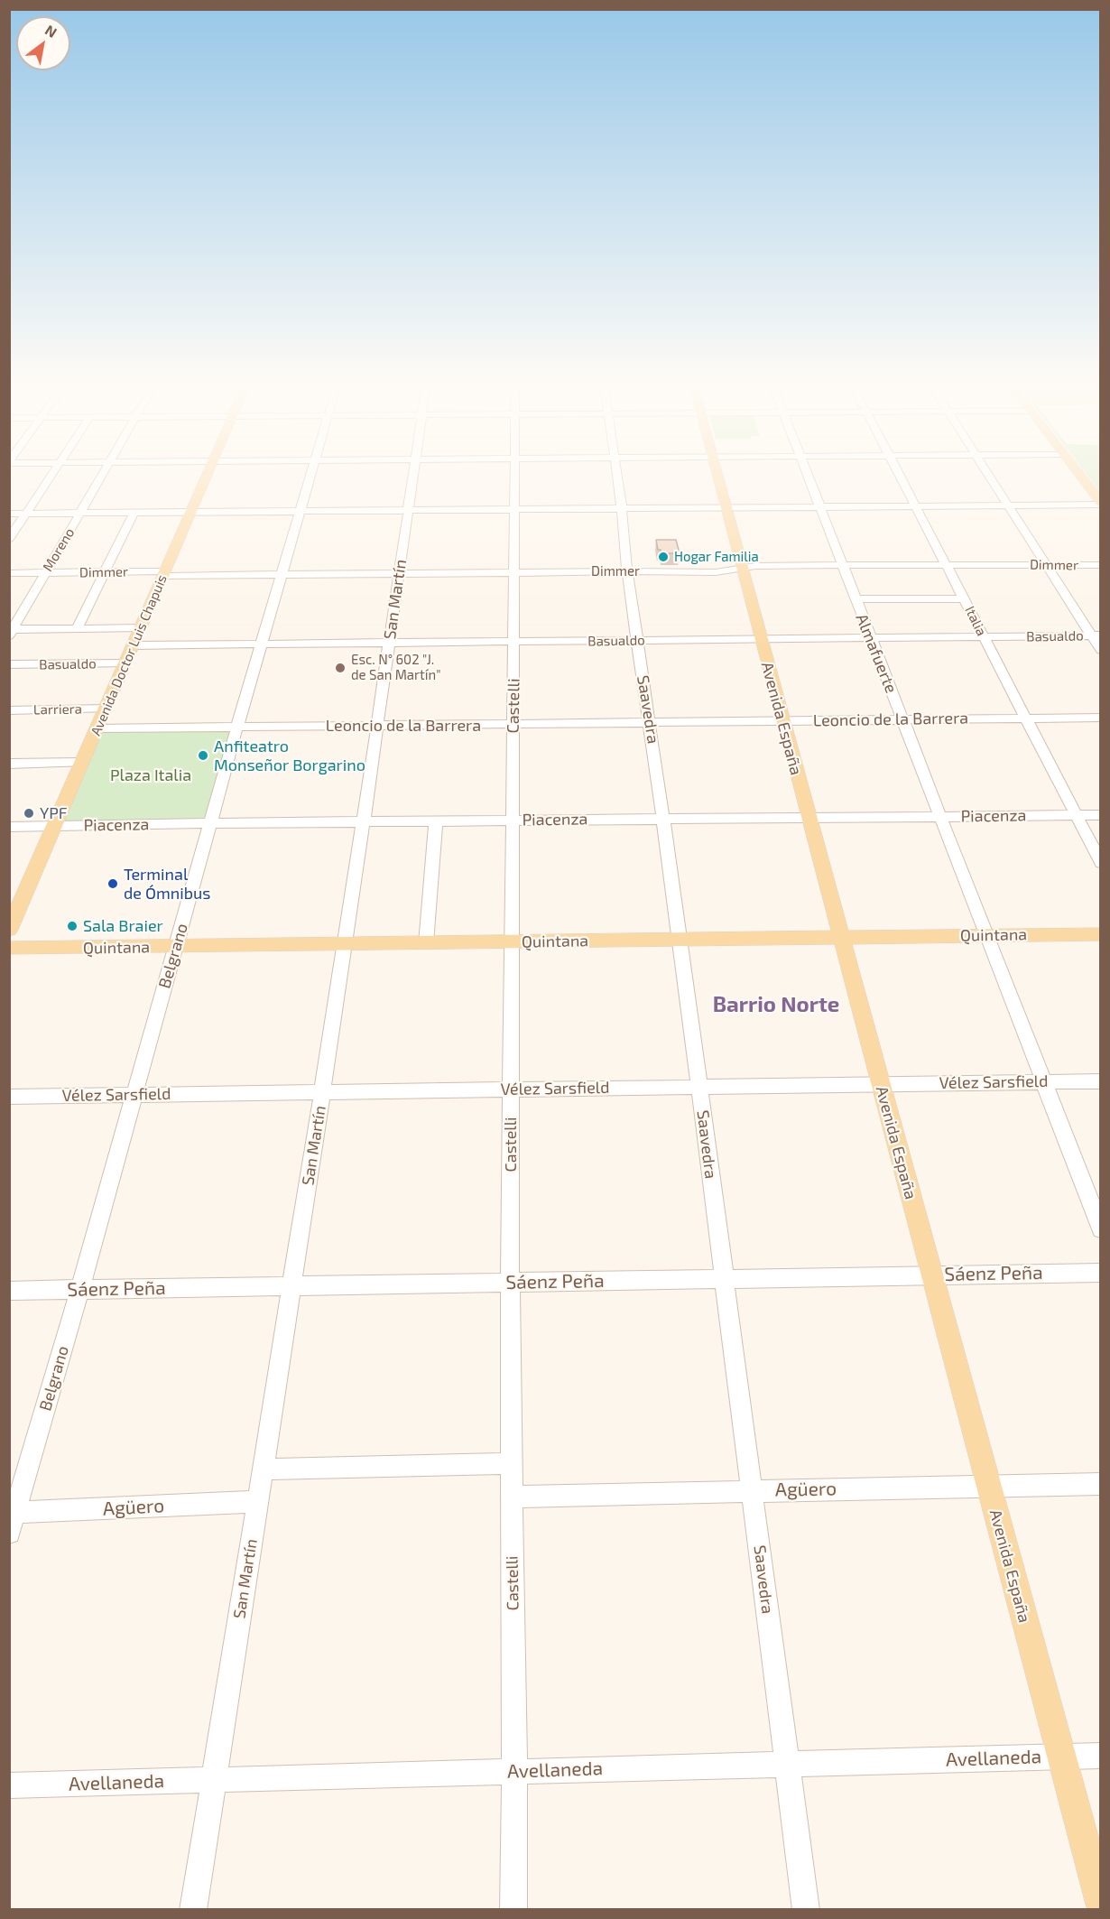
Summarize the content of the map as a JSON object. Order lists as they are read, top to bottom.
{
  "streets": {
    "main road": ["Avenida Doctor Luis Chapuis", "Avenida España", "Quintana"],
    "street": [
      "Moreno",
      "Dimmer",
      "San Martín",
      "Italia",
      "Basualdo",
      "Almafuerte",
      "Castelli",
      "Larriera",
      "Saavedra",
      "Leoncio de la Barrera",
      "Piacenza",
      "Belgrano",
      "Vélez Sarsfield",
      "Sáenz Peña",
      "Agüero",
      "Avellaneda"
    ]
  },
  "crossings": [
    ["Moreno", "Dimmer"],
    ["Dimmer", "San Martín"],
    ["Dimmer", "Italia"],
    ["Dimmer", "Almafuerte"],
    ["Dimmer", "Avenida Doctor Luis Chapuis"],
    ["Dimmer", "Castelli"],
    ["Dimmer", "Saavedra"],
    ["Dimmer", "Avenida España"],
    ["Dimmer", "Belgrano"],
    ["San Martín", "Basualdo"],
    ["San Martín", "Leoncio de la Barrera"],
    ["San Martín", "Piacenza"],
    ["San Martín", "Quintana"],
    ["San Martín", "Vélez Sarsfield"],
    ["San Martín", "Sáenz Peña"],
    ["San Martín", "Agüero"],
    ["San Martín", "Avellaneda"],
    ["Italia", "Basualdo"],
    ["Italia", "Leoncio de la Barrera"],
    ["Italia", "Piacenza"],
    ["Basualdo", "Almafuerte"],
    ["Basualdo", "Avenida Doctor Luis Chapuis"],
    ["Basualdo", "Castelli"],
    ["Basualdo", "Saavedra"],
    ["Basualdo", "Avenida España"],
    ["Basualdo", "Belgrano"],
    ["Almafuerte", "Leoncio de la Barrera"],
    ["Almafuerte", "Piacenza"],
    ["Almafuerte", "Quintana"],
    ["Almafuerte", "Vélez Sarsfield"],
    ["Avenida Doctor Luis Chapuis", "Larriera"],
    ["Avenida Doctor Luis Chapuis", "Leoncio de la Barrera"],
    ["Avenida Doctor Luis Chapuis", "Piacenza"],
    ["Castelli", "Leoncio de la Barrera"],
    ["Castelli", "Piacenza"],
    ["Castelli", "Quintana"],
    ["Castelli", "Vélez Sarsfield"],
    ["Castelli", "Sáenz Peña"],
    ["Castelli", "Agüero"],
    ["Castelli", "Avellaneda"],
    ["Saavedra", "Leoncio de la Barrera"],
    ["Saavedra", "Piacenza"],
    ["Saavedra", "Quintana"],
    ["Saavedra", "Vélez Sarsfield"],
    ["Saavedra", "Sáenz Peña"],
    ["Saavedra", "Agüero"],
    ["Saavedra", "Avellaneda"],
    ["Avenida España", "Leoncio de la Barrera"],
    ["Avenida España", "Piacenza"],
    ["Avenida España", "Quintana"],
    ["Avenida España", "Vélez Sarsfield"],
    ["Avenida España", "Sáenz Peña"],
    ["Avenida España", "Agüero"],
    ["Avenida España", "Avellaneda"],
    ["Leoncio de la Barrera", "Belgrano"],
    ["Piacenza", "Belgrano"],
    ["Quintana", "Belgrano"],
    ["Belgrano", "Vélez Sarsfield"],
    ["Belgrano", "Sáenz Peña"],
    ["Belgrano", "Agüero"]
  ],
  "districts": ["Barrio Norte"],
  "parks": ["Plaza Italia"],
  "places": [
    "Hogar Familia",
    "Esc. N° 602 \"J. de San Martín\"",
    "Anfiteatro Monseñor Borgarino",
    "YPF",
    "Terminal de Ómnibus",
    "Sala Braier"
  ],
  "north": "top right"
}
